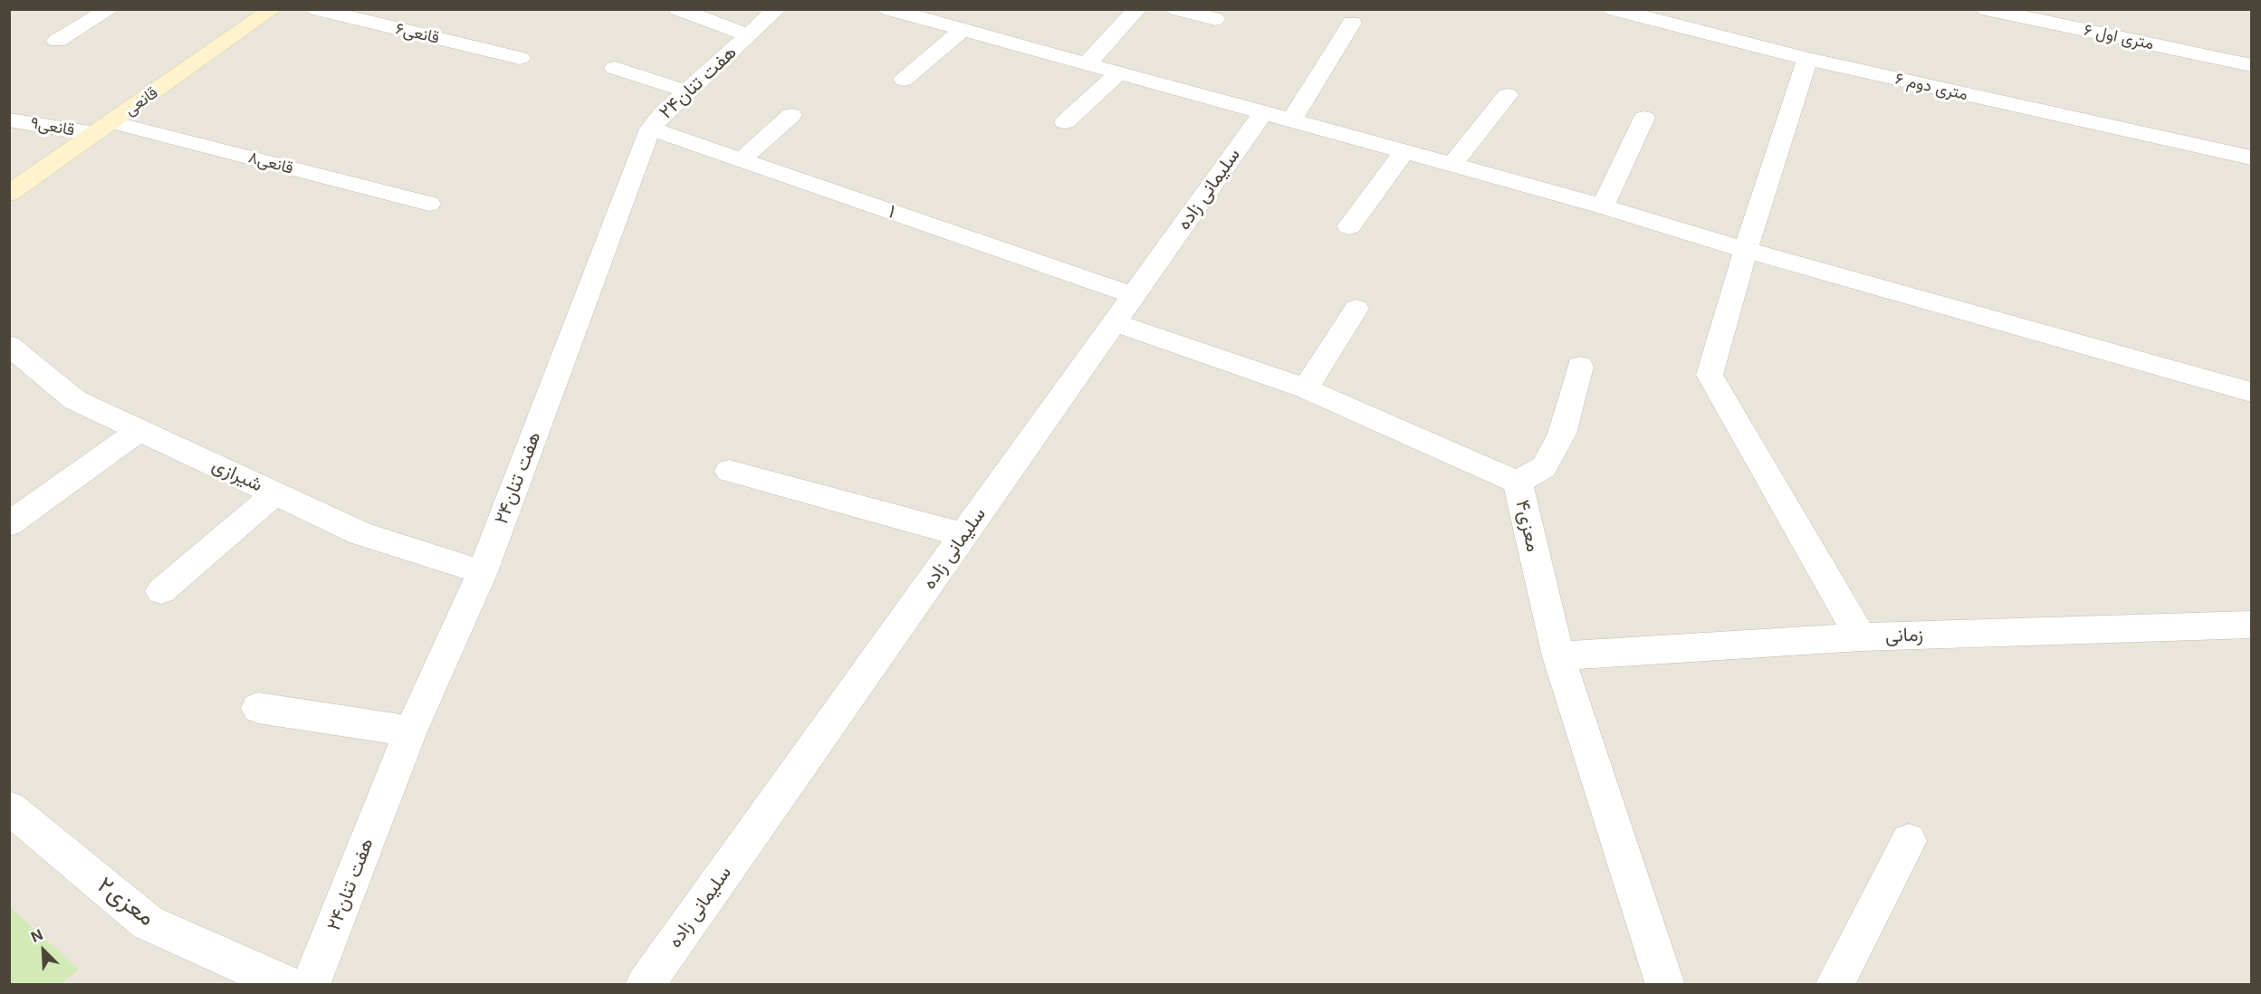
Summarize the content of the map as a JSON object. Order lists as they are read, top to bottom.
{
  "streets": {
    "street": [
      "۶قانعی",
      "۶ متری اول",
      "هفت تنان۲۴",
      "۶ متری دوم",
      "قانعی",
      "۹قانعی",
      "۸قانعی",
      "سلیمانی زاده",
      "۱",
      "شیرازی",
      "۴معزی",
      "زمانی",
      "۲معزی"
    ]
  },
  "crossings": [
    ["هفت تنان۲۴", "۱"],
    ["هفت تنان۲۴", "شیرازی"],
    ["قانعی", "۹قانعی"],
    ["قانعی", "۸قانعی"],
    ["۹قانعی", "۸قانعی"],
    ["سلیمانی زاده", "۱"],
    ["سلیمانی زاده", "۴معزی"],
    ["۴معزی", "زمانی"]
  ],
  "north": "top left"
}
